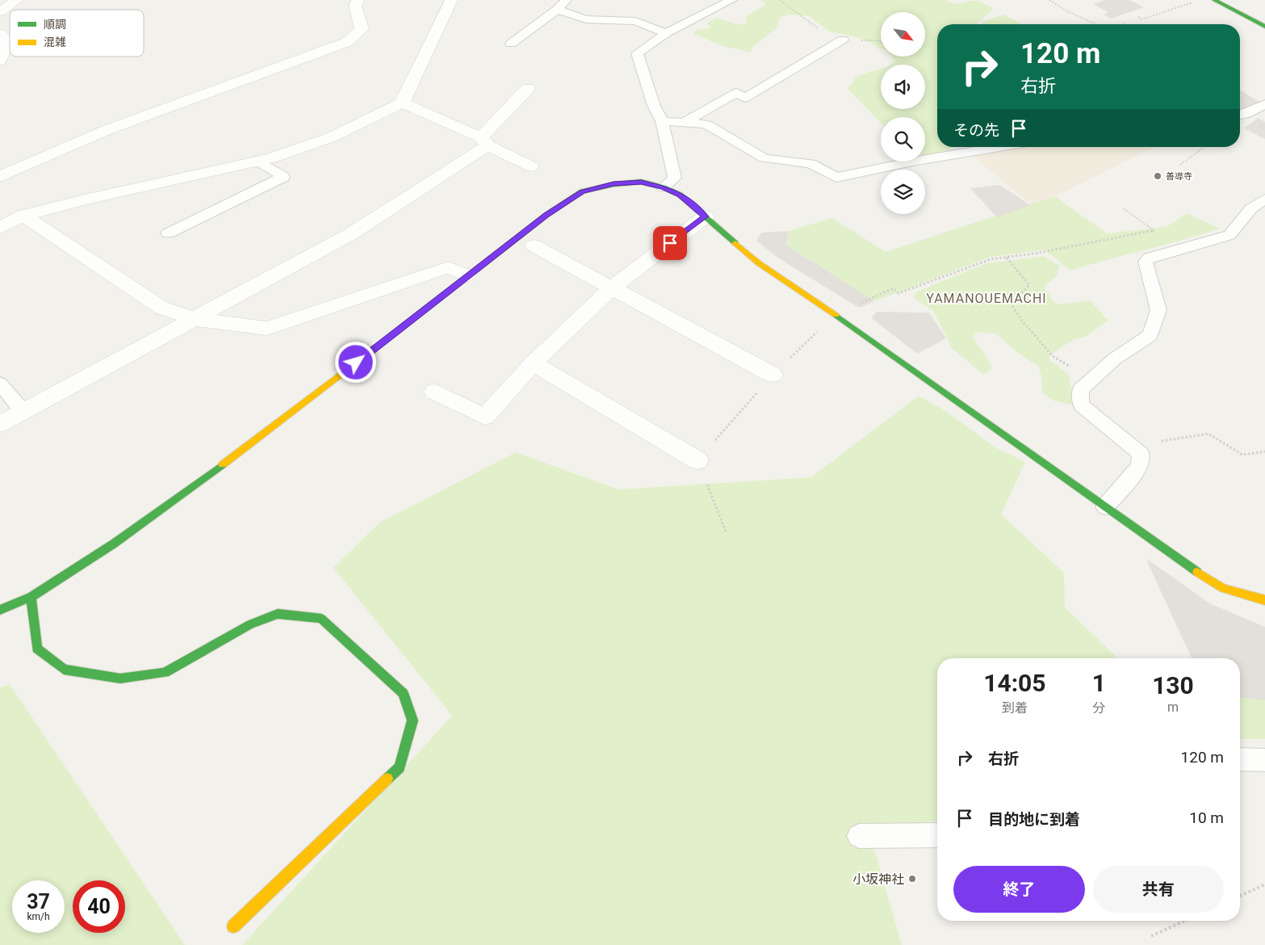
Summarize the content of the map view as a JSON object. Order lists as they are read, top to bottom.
{
  "districts": ["YAMANOUEMACHI"],
  "places": ["善導寺", "小坂神社"],
  "legend": ["順調", "混雑"],
  "north": "bottom right",
  "page": {
    "turn": ["120 m", "右折"],
    "then": "その先",
    "eta": [
      "14:05",
      "到着",
      "1",
      "分",
      "130",
      "m"
    ],
    "list": [
      {
        "name": "右折",
        "value": "120 m"
      },
      {
        "name": "目的地に到着",
        "value": "10 m"
      }
    ],
    "buttons": ["終了", "共有"],
    "speed": "37 km/h",
    "limit": "40"
  }
}
